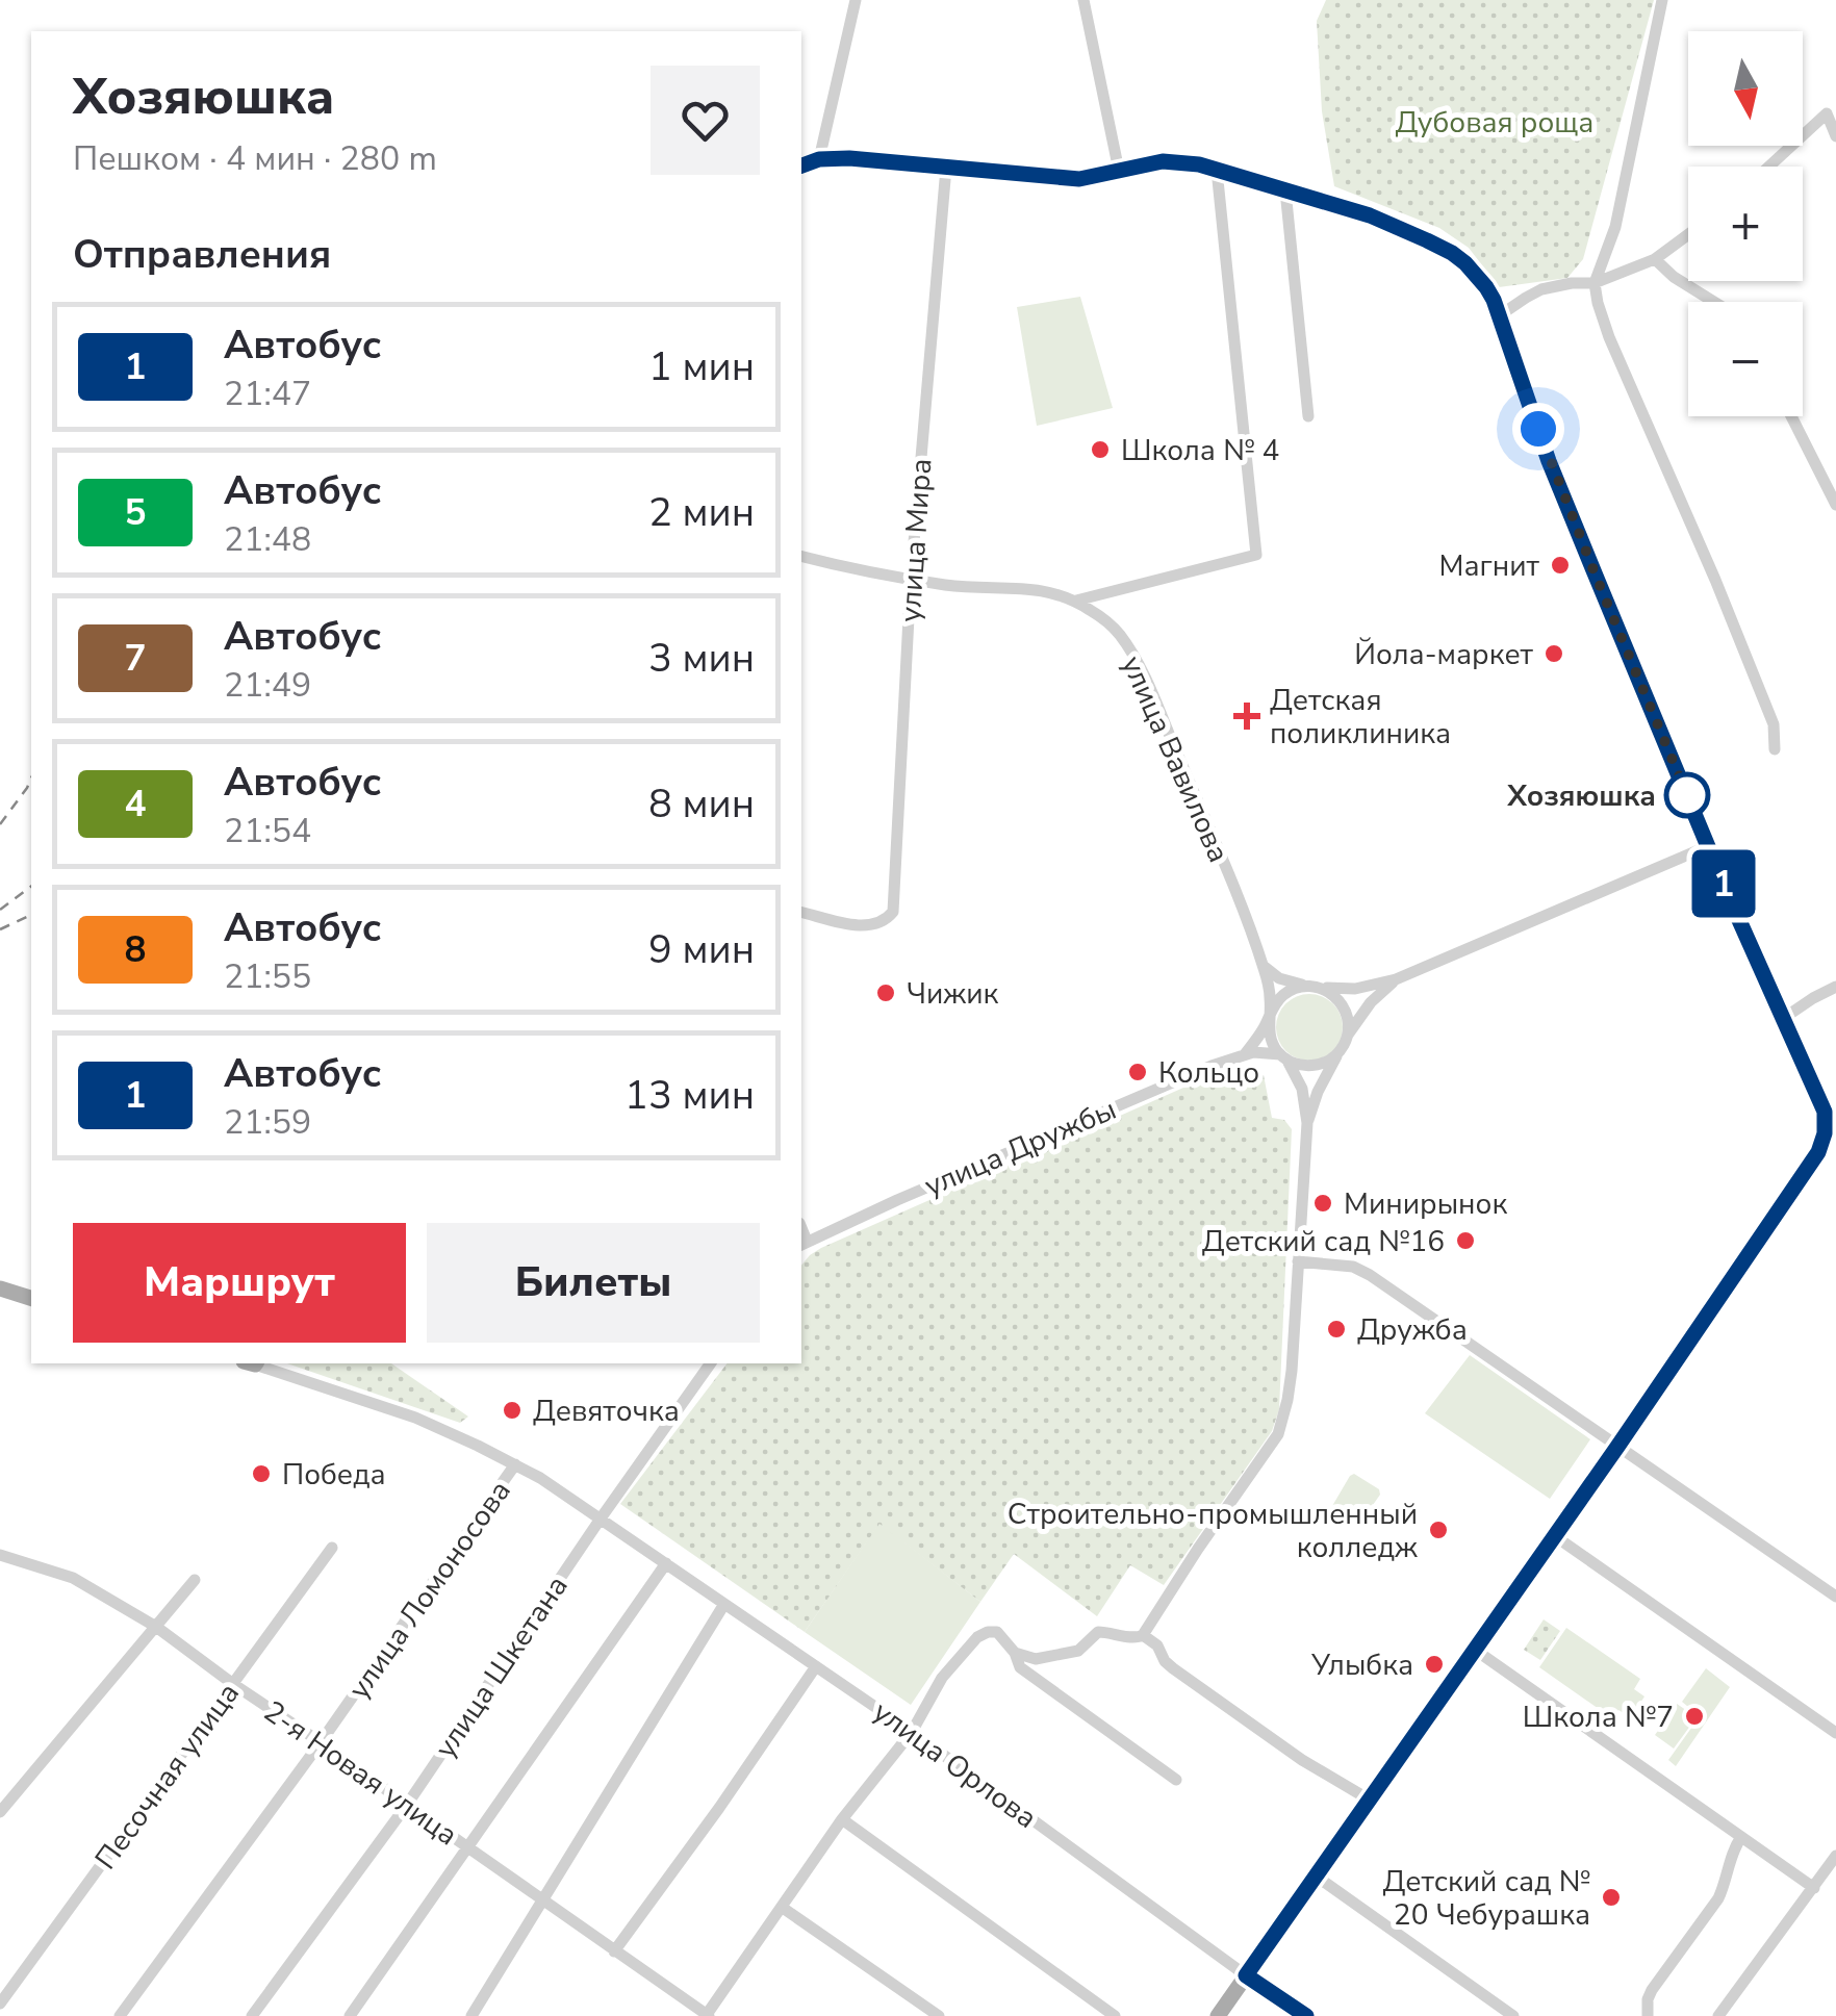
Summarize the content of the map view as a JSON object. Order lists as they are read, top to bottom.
{
  "streets": {
    "street": [
      "улица Мира",
      "улица Вавилова",
      "улица Дружбы",
      "улица Ломоносова",
      "улица Шкетана",
      "улица Орлова",
      "2-я Новая улица",
      "Песочная улица"
    ]
  },
  "crossings": [
    ["улица Мира", "улица Вавилова"],
    ["улица Ломоносова", "улица Орлова"],
    ["улица Ломоносова", "2-я Новая улица"],
    ["улица Шкетана", "улица Орлова"],
    ["улица Шкетана", "2-я Новая улица"],
    ["2-я Новая улица", "Песочная улица"]
  ],
  "parks": ["Дубовая роща"],
  "places": {
    "other": [
      "Школа № 4",
      "Магнит",
      "Йола-маркет",
      "Хозяюшка",
      "Чижик",
      "Кольцо",
      "Минирынок",
      "Детский сад №16",
      "Дружба",
      "Девяточка",
      "Победа",
      "Строительно-промышленный колледж",
      "Улыбка",
      "Школа №7",
      "Детский сад № 20 Чебурашка"
    ],
    "health": ["Детская поликлиника"]
  },
  "lines": ["bus line 1"],
  "north": "bottom",
  "page": {
    "on_map": "1",
    "map_buttons": ["+", "−"],
    "heading": [
      ["Хозяюшка", "Пешком · 4 мин · 280 m"],
      "Отправления"
    ],
    "list": [
      {
        "mark": "1",
        "name": "Автобус",
        "note": "21:47",
        "value": "1 мин"
      },
      {
        "mark": "5",
        "name": "Автобус",
        "note": "21:48",
        "value": "2 мин"
      },
      {
        "mark": "7",
        "name": "Автобус",
        "note": "21:49",
        "value": "3 мин"
      },
      {
        "mark": "4",
        "name": "Автобус",
        "note": "21:54",
        "value": "8 мин"
      },
      {
        "mark": "8",
        "name": "Автобус",
        "note": "21:55",
        "value": "9 мин"
      },
      {
        "mark": "1",
        "name": "Автобус",
        "note": "21:59",
        "value": "13 мин"
      }
    ],
    "buttons": ["Маршрут", "Билеты"]
  }
}
